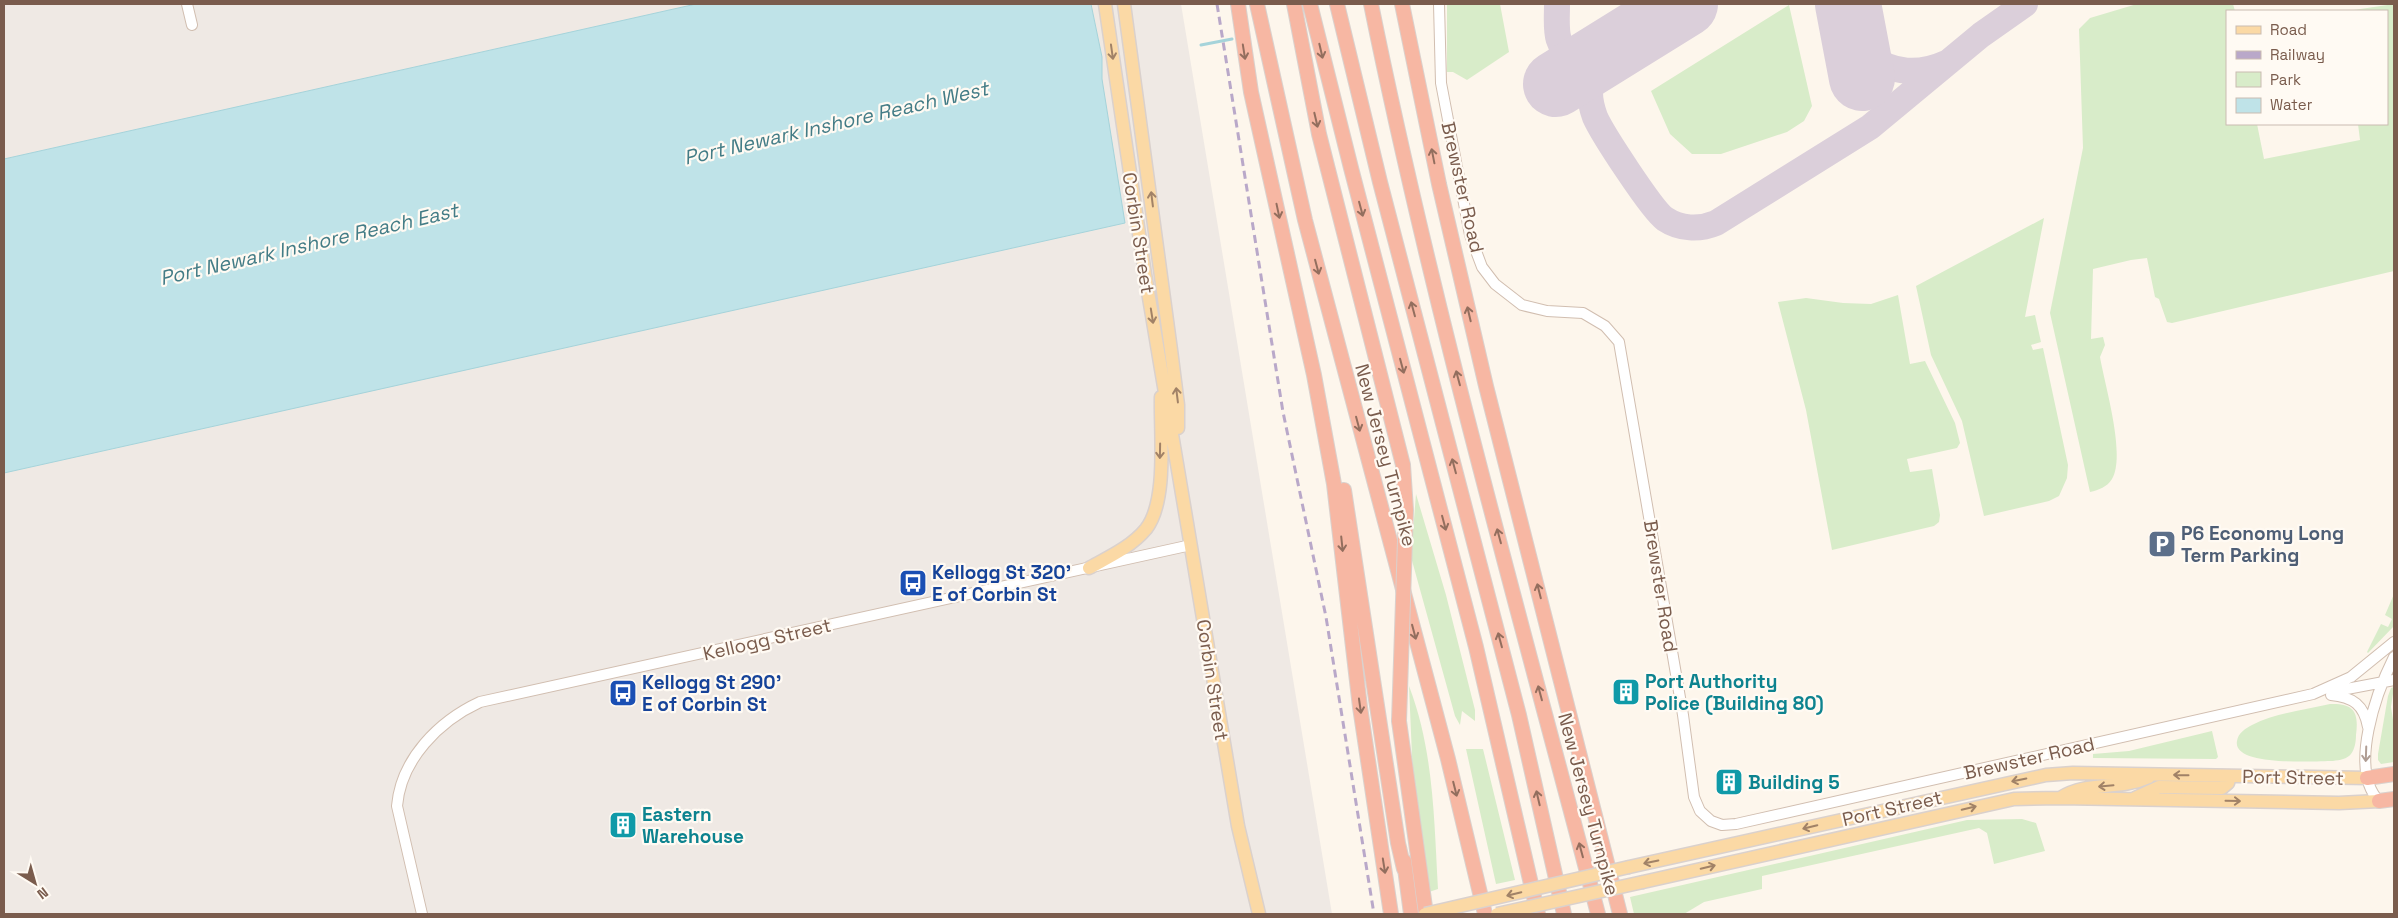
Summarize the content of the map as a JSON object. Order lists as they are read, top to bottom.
{
  "streets": {
    "highway": ["New Jersey Turnpike"],
    "main road": ["Corbin Street", "Port Street"],
    "street": ["Brewster Road", "Kellogg Street"]
  },
  "crossings": [
    ["Corbin Street", "Kellogg Street"]
  ],
  "water": ["Port Newark Inshore Reach West", "Port Newark Inshore Reach East"],
  "places": {
    "parking": ["P6 Economy Long Term Parking"],
    "bus stop": ["Kellogg St 320' E of Corbin St", "Kellogg St 290' E of Corbin St"],
    "building": ["Port Authority Police (Building 80)", "Building 5", "Eastern Warehouse"]
  },
  "legend": [
    "Road",
    "Railway",
    "Park",
    "Water"
  ],
  "north": "bottom right"
}
